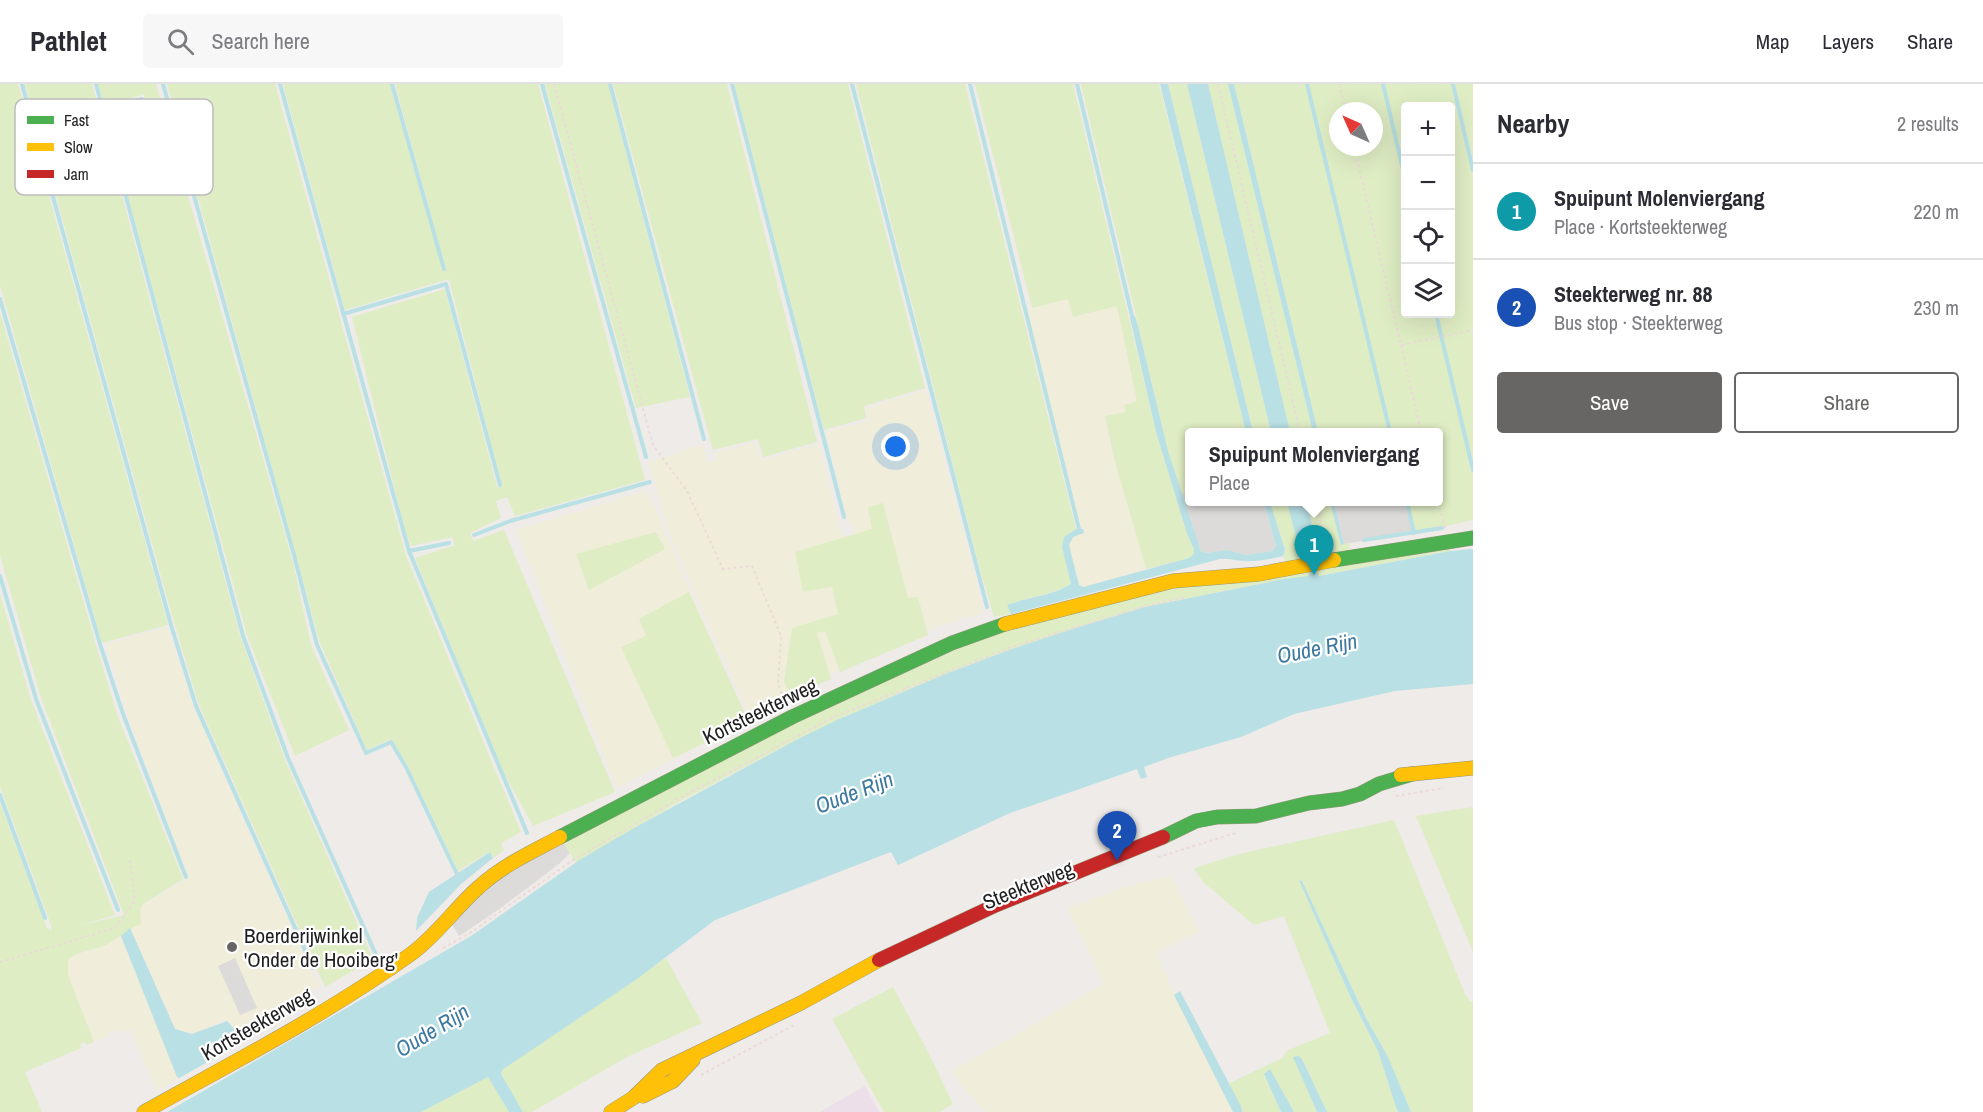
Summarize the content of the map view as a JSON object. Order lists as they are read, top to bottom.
{
  "streets": {
    "street": ["Kortsteekterweg", "Steekterweg"]
  },
  "water": ["Oude Rijn"],
  "places": ["Boerderijwinkel 'Onder de Hooiberg'"],
  "legend": ["Fast", "Slow", "Jam"],
  "north": "top left",
  "page": {
    "header": "Pathlet",
    "search": "Search here",
    "nav": ["Map", "Layers", "Share"],
    "heading": ["Nearby", "2 results"],
    "map_buttons": ["+", "−"],
    "list": [
      {
        "mark": "1",
        "name": "Spuipunt Molenviergang",
        "note": "Place · Kortsteekterweg",
        "value": "220 m"
      },
      {
        "mark": "2",
        "name": "Steekterweg nr. 88",
        "note": "Bus stop · Steekterweg",
        "value": "230 m"
      }
    ],
    "buttons": ["Save", "Share"],
    "popup": ["Spuipunt Molenviergang", "Place"],
    "pins": ["1", "2"]
  }
}
